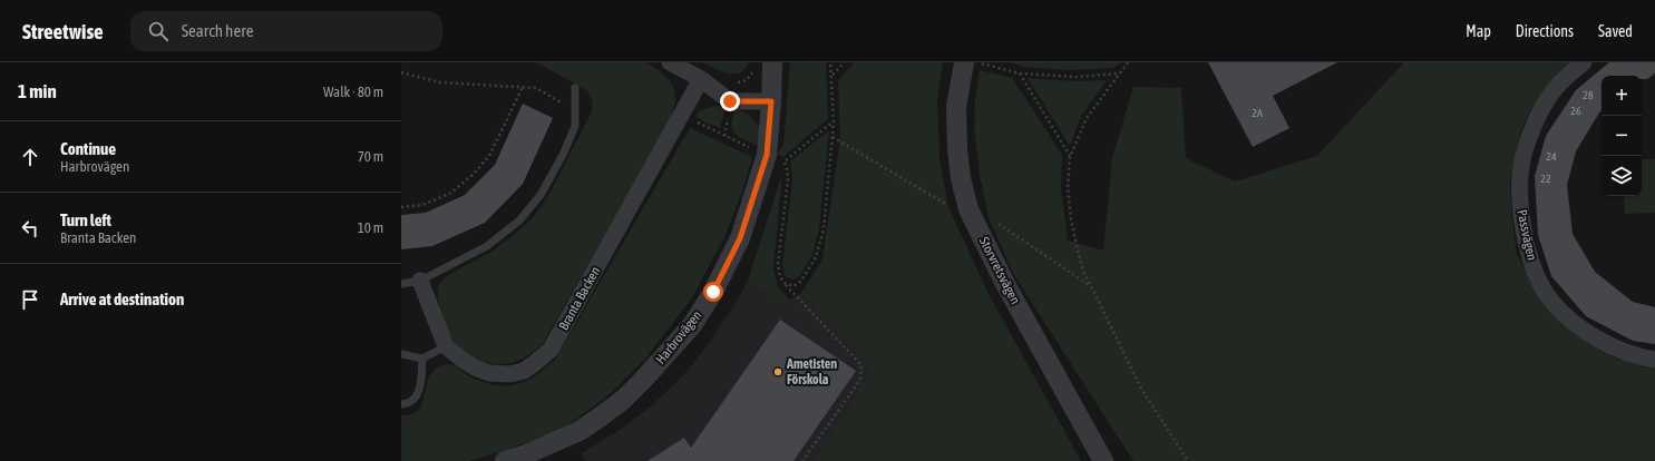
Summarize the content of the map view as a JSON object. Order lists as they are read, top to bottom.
{
  "streets": {
    "street": [
      "Passvägen",
      "Storvretsvägen",
      "Branta Backen",
      "Harbrovägen"
    ]
  },
  "places": ["Ametisten Förskola"],
  "house_numbers": [
    "28",
    "26",
    "2A",
    "24",
    "22"
  ],
  "page": {
    "header": "Streetwise",
    "search": "Search here",
    "nav": ["Map", "Directions", "Saved"],
    "heading": ["1 min", "Walk · 80 m"],
    "map_buttons": ["+", "−"],
    "list": [
      ["Continue", "Harbrovägen", "70 m"],
      ["Turn left", "Branta Backen", "10 m"],
      "Arrive at destination"
    ]
  }
}
